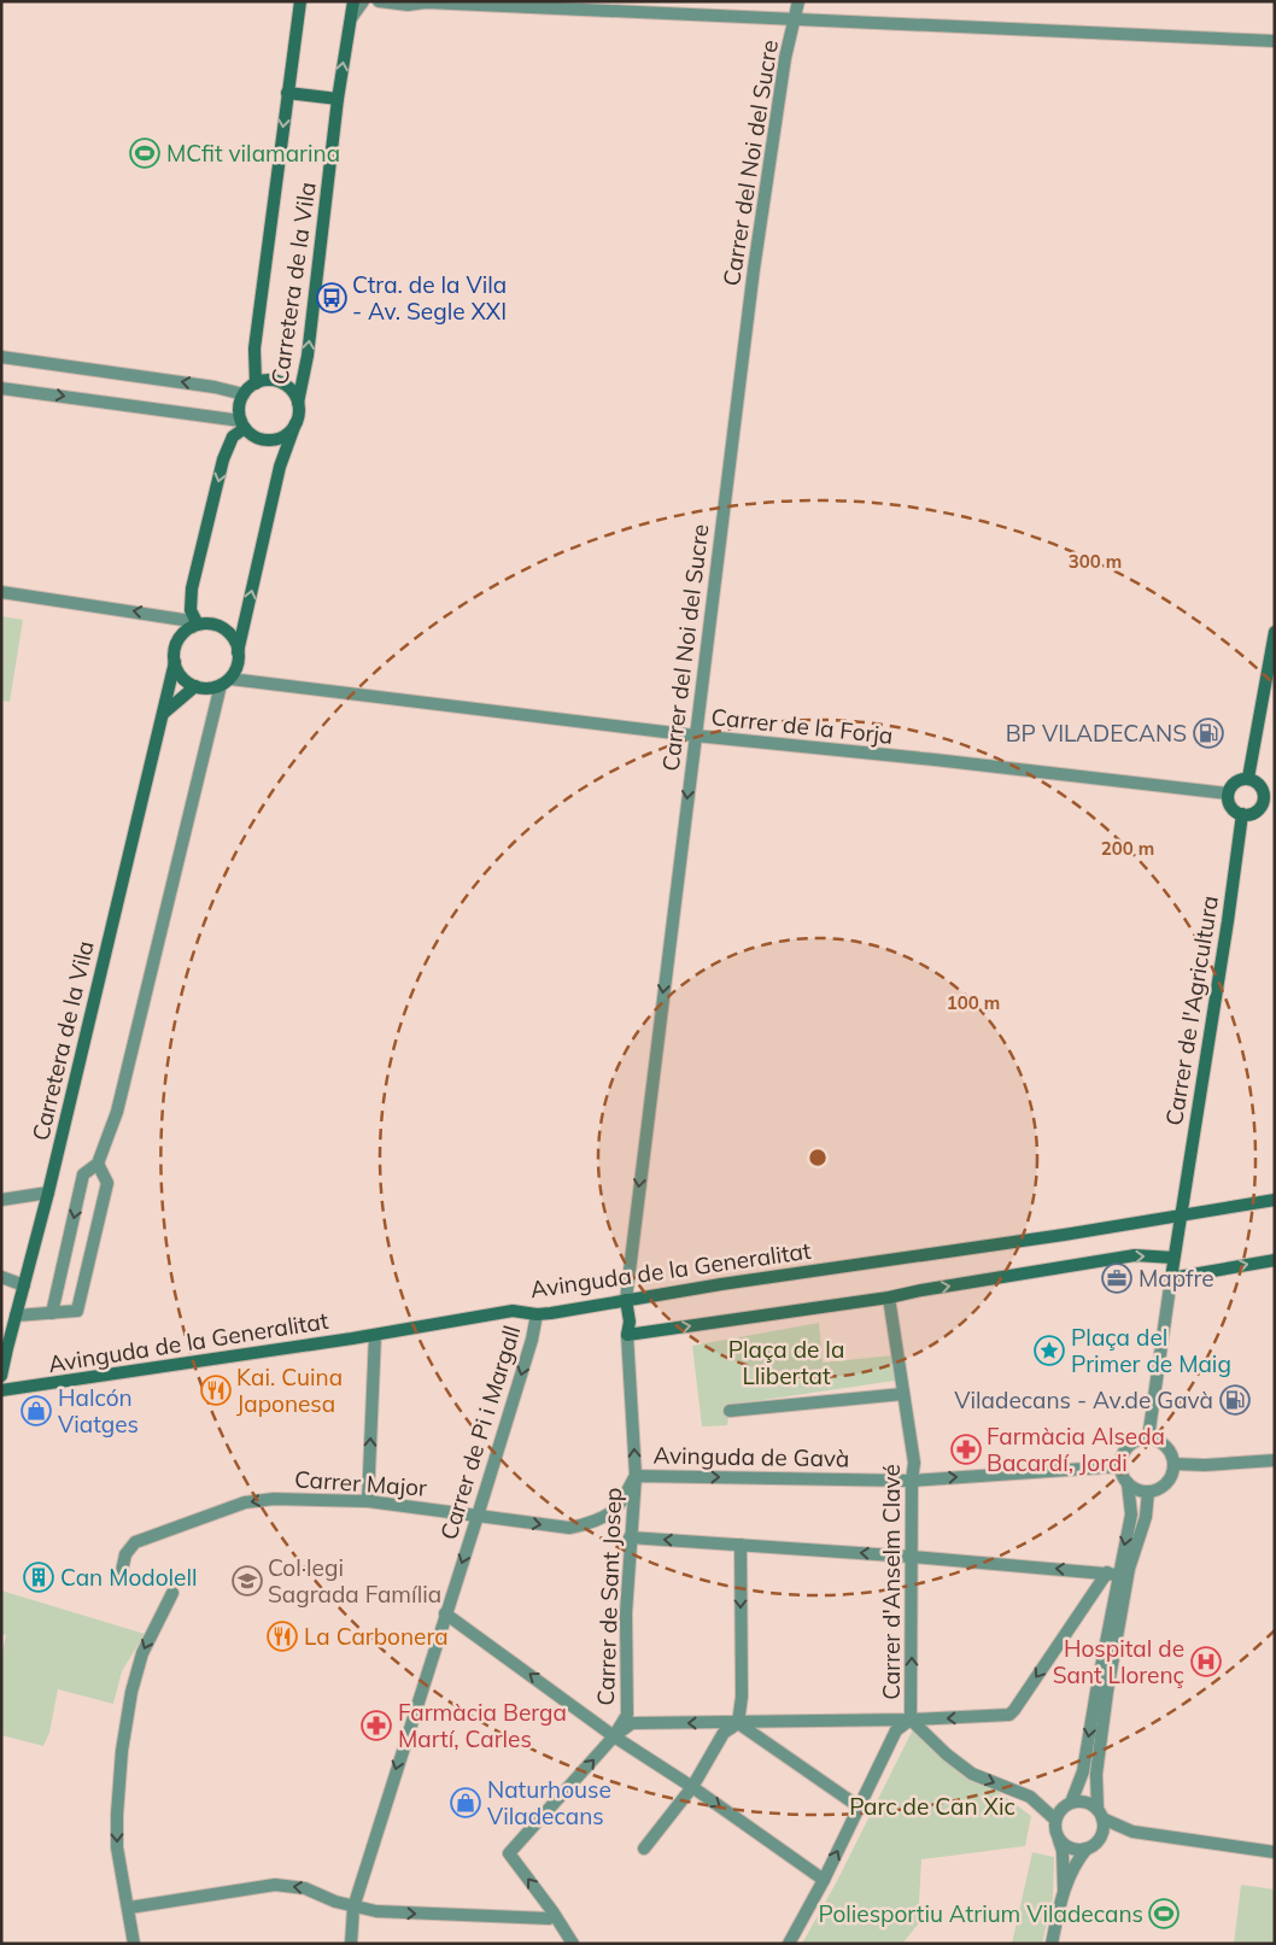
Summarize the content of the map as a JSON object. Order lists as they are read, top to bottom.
{
  "streets": {
    "street": [
      "Carrer del Noi del Sucre",
      "Carretera de la Vila",
      "Carrer de la Forja",
      "Carrer de l'Agricultura",
      "Avinguda de la Generalitat",
      "Carrer de Pi i Margall",
      "Avinguda de Gavà",
      "Carrer Major",
      "Carrer d'Anselm Clavé",
      "Carrer de Sant Josep"
    ]
  },
  "crossings": [
    ["Carrer del Noi del Sucre", "Carrer de la Forja"],
    ["Carrer del Noi del Sucre", "Avinguda de la Generalitat"],
    ["Carretera de la Vila", "Carrer de la Forja"],
    ["Carrer de la Forja", "Carrer de l'Agricultura"],
    ["Carrer de l'Agricultura", "Avinguda de la Generalitat"],
    ["Avinguda de la Generalitat", "Carrer de Pi i Margall"],
    ["Carrer de Pi i Margall", "Carrer Major"],
    ["Avinguda de Gavà", "Carrer Major"],
    ["Avinguda de Gavà", "Carrer d'Anselm Clavé"],
    ["Avinguda de Gavà", "Carrer de Sant Josep"],
    ["Carrer Major", "Carrer de Sant Josep"]
  ],
  "one_way": ["Carrer del Noi del Sucre", "Carrer de Pi i Margall", "Carrer de Sant Josep"],
  "parks": ["Plaça de la Llibertat", "Parc de Can Xic"],
  "places": {
    "sports": ["MCfit vilamarina", "Poliesportiu Atrium Viladecans"],
    "bus stop": ["Ctra. de la Vila - Av. Segle XXI"],
    "fuel station": ["BP VILADECANS", "Viladecans - Av.de Gavà"],
    "office": ["Mapfre"],
    "place": ["Plaça del Primer de Maig"],
    "restaurant": ["Kai. Cuina Japonesa", "La Carbonera"],
    "shop": ["Halcón Viatges", "Naturhouse Viladecans"],
    "pharmacy": ["Farmàcia Alseda Bacardí, Jordi", "Farmàcia Berga Martí, Carles"],
    "building": ["Can Modolell"],
    "school or university": ["Col·legi Sagrada Família"],
    "hospital": ["Hospital de Sant Llorenç"]
  },
  "rings": ["300 m", "200 m", "100 m"]
}
